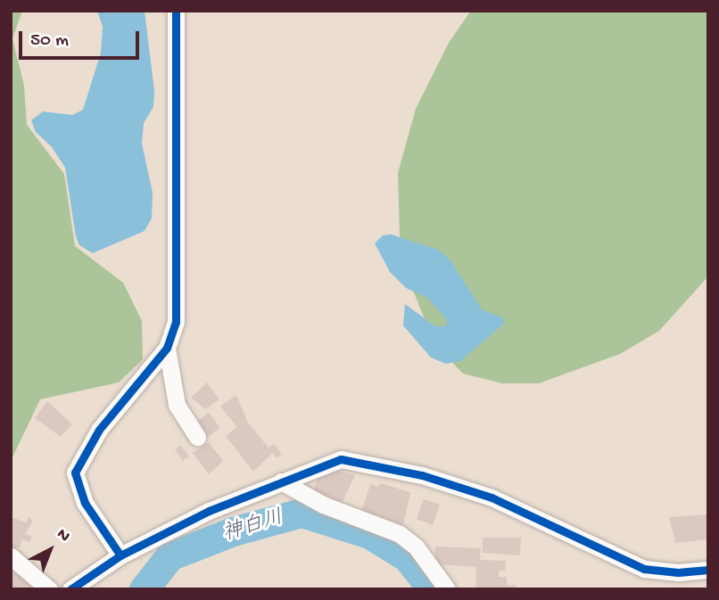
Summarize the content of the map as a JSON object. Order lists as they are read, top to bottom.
{
  "water": ["神白川"],
  "scale_bar": "50 m",
  "north": "top right"
}
